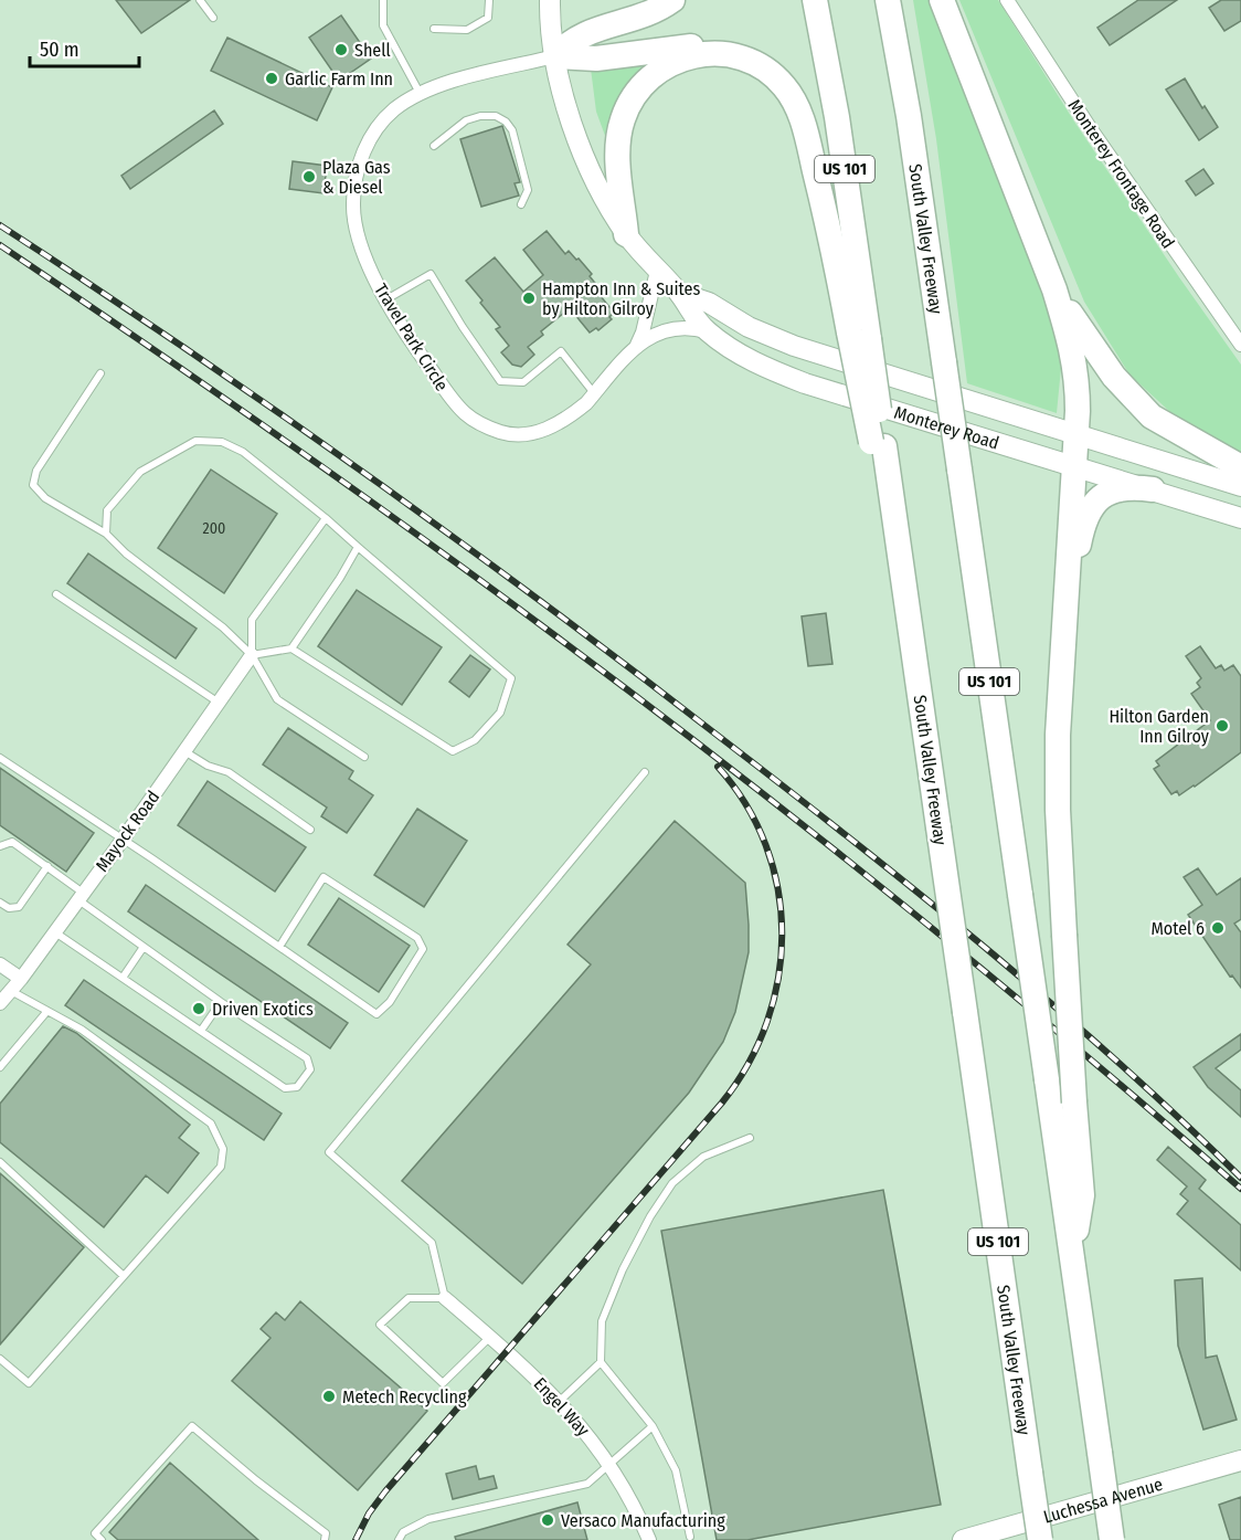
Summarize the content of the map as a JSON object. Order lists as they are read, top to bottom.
{
  "streets": {
    "highway": ["US 101", "South Valley Freeway"],
    "main road": ["Monterey Road", "Luchessa Avenue"],
    "street": [
      "Monterey Frontage Road",
      "Travel Park Circle",
      "Mayock Road",
      "Engel Way"
    ]
  },
  "crossings": [
    ["Travel Park Circle", "Monterey Road"]
  ],
  "places": [
    "Shell",
    "Garlic Farm Inn",
    "Plaza Gas & Diesel",
    "Hampton Inn & Suites by Hilton Gilroy",
    "Hilton Garden Inn Gilroy",
    "Motel 6",
    "Driven Exotics",
    "Metech Recycling",
    "Versaco Manufacturing"
  ],
  "house_numbers": ["200"],
  "scale_bar": "50 m"
}
